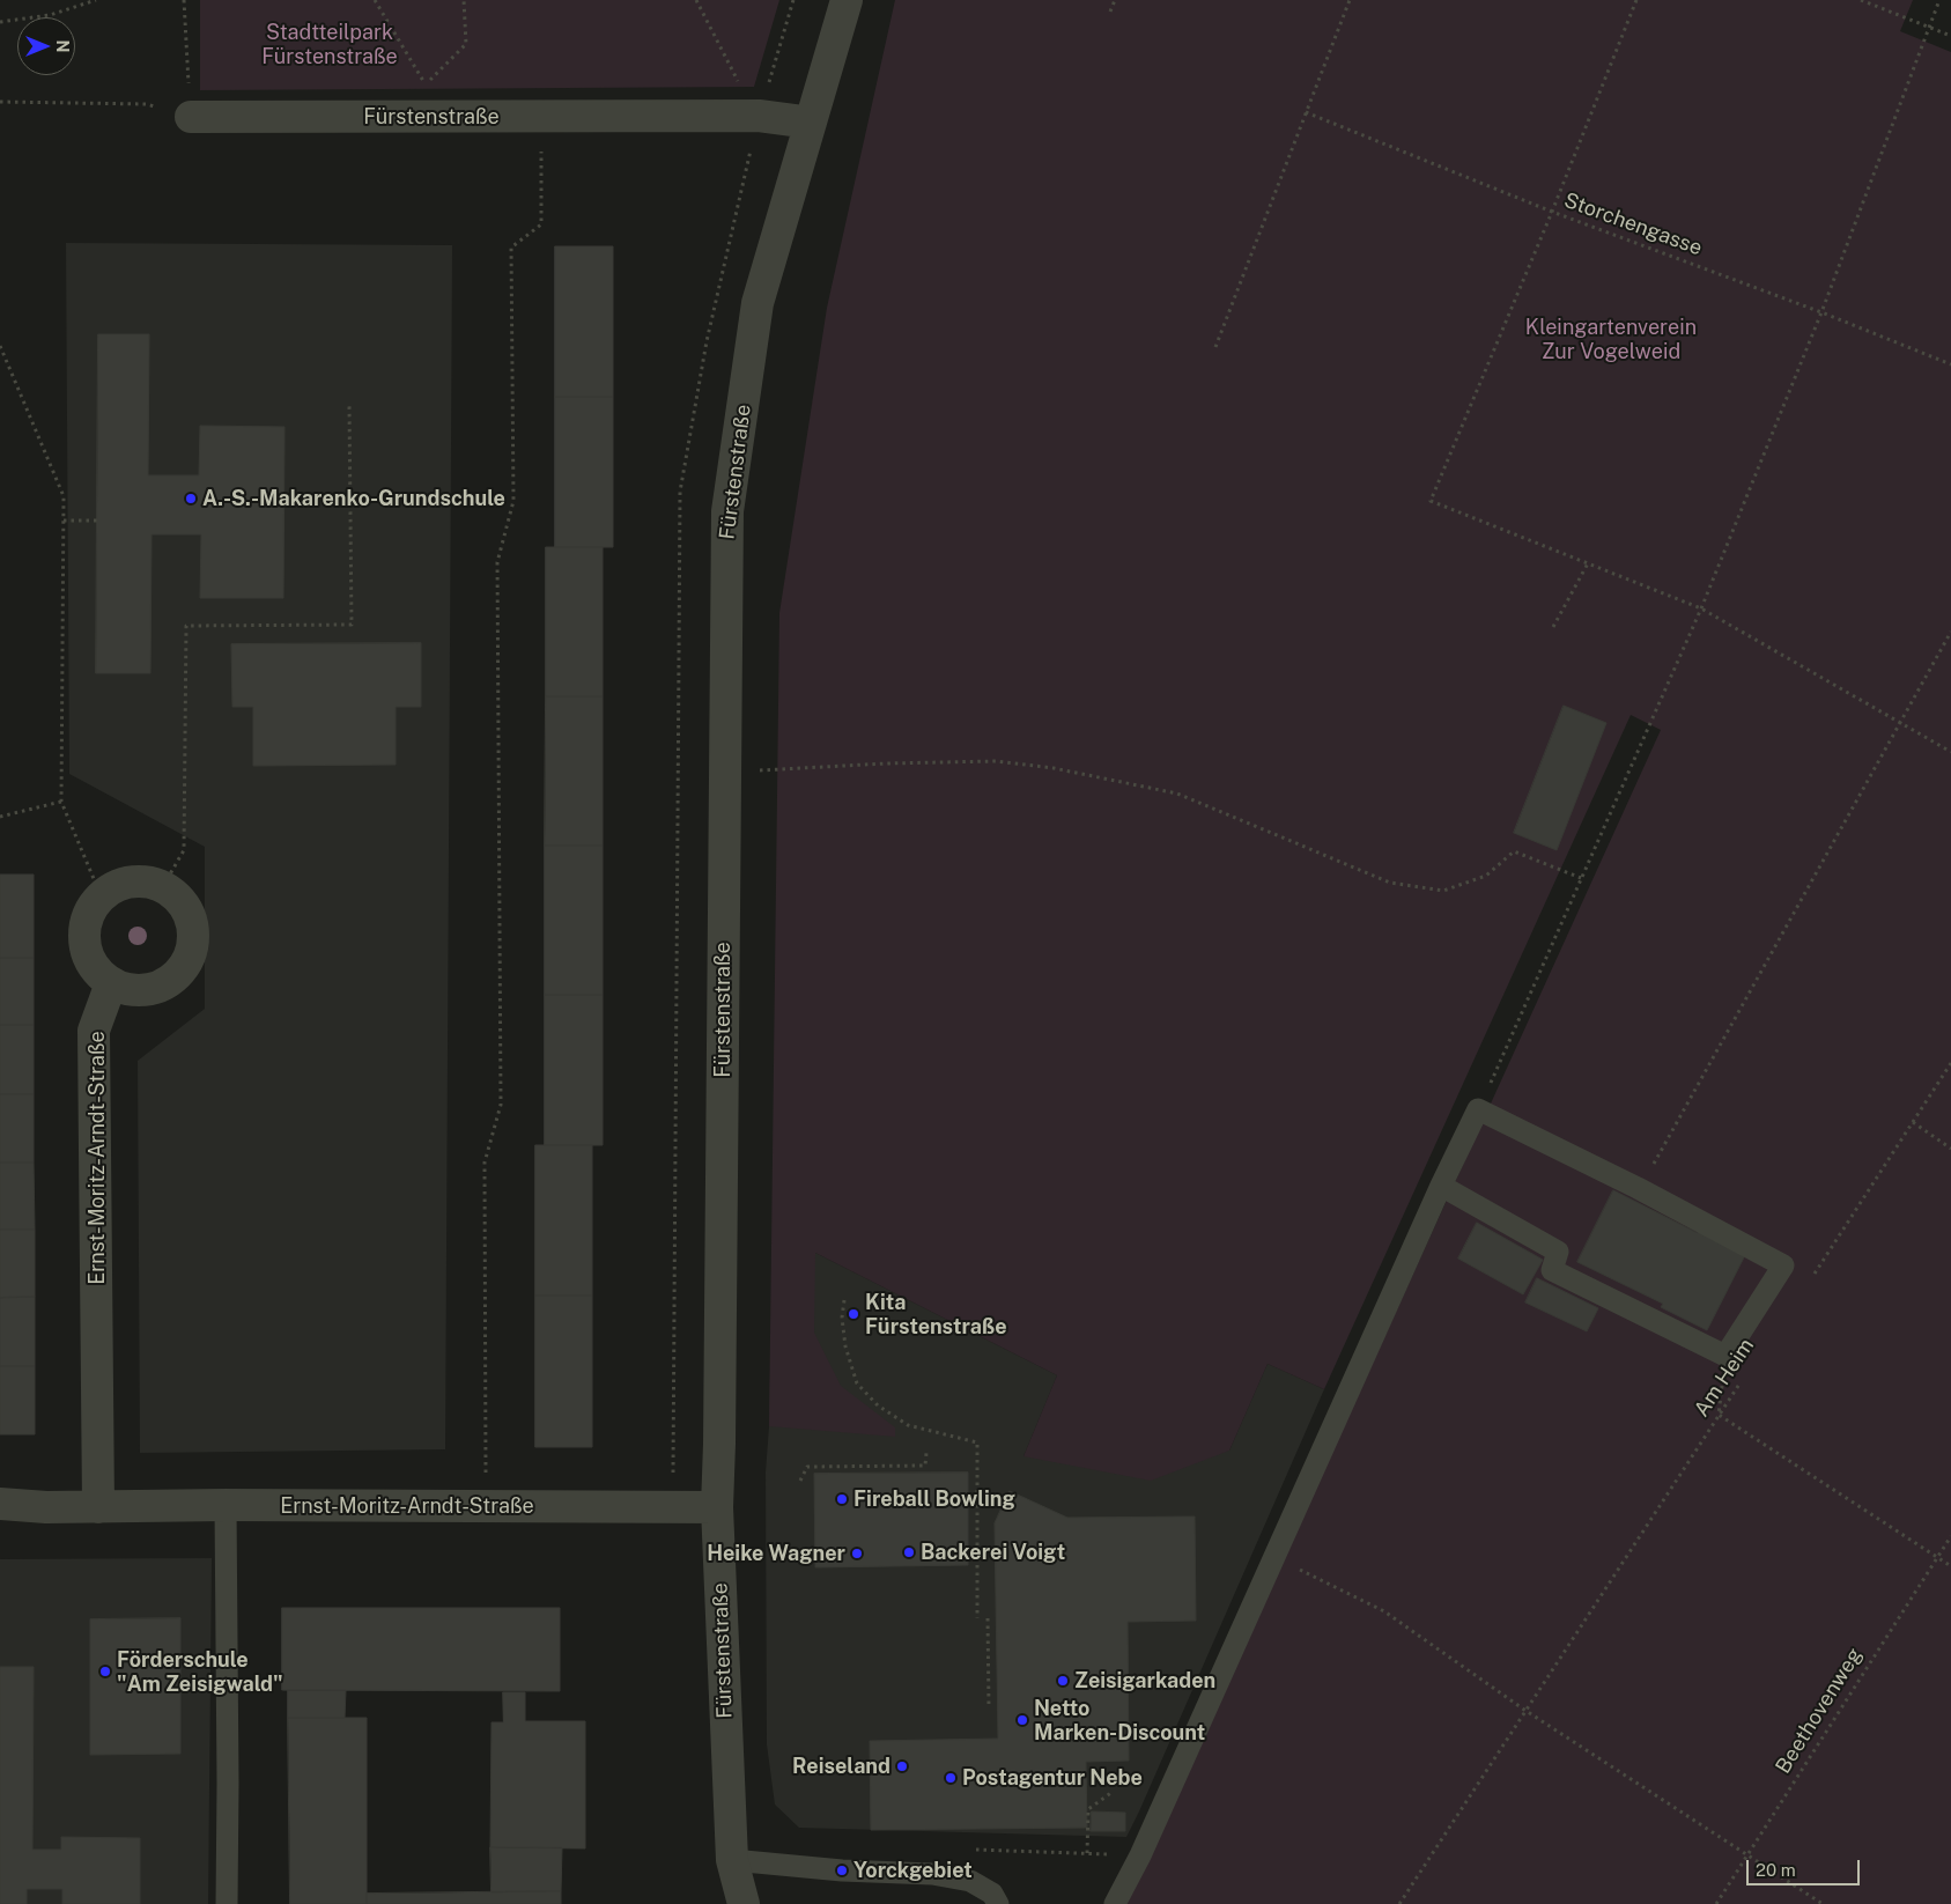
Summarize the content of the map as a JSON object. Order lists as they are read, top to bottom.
{
  "streets": {
    "street": ["Fürstenstraße", "Ernst-Moritz-Arndt-Straße"],
    "path": ["Storchengasse", "Am Heim", "Beethovenweg"]
  },
  "crossings": [
    ["Fürstenstraße", "Ernst-Moritz-Arndt-Straße"]
  ],
  "parks": ["Stadtteilpark Fürstenstraße", "Kleingartenverein Zur Vogelweid"],
  "places": [
    "A.-S.-Makarenko-Grundschule",
    "Kita Fürstenstraße",
    "Fireball Bowling",
    "Backerei Voigt",
    "Heike Wagner",
    "Förderschule \"Am Zeisigwald\"",
    "Zeisigarkaden",
    "Netto Marken-Discount",
    "Reiseland",
    "Postagentur Nebe",
    "Yorckgebiet"
  ],
  "scale_bar": "20 m",
  "north": "right"
}
